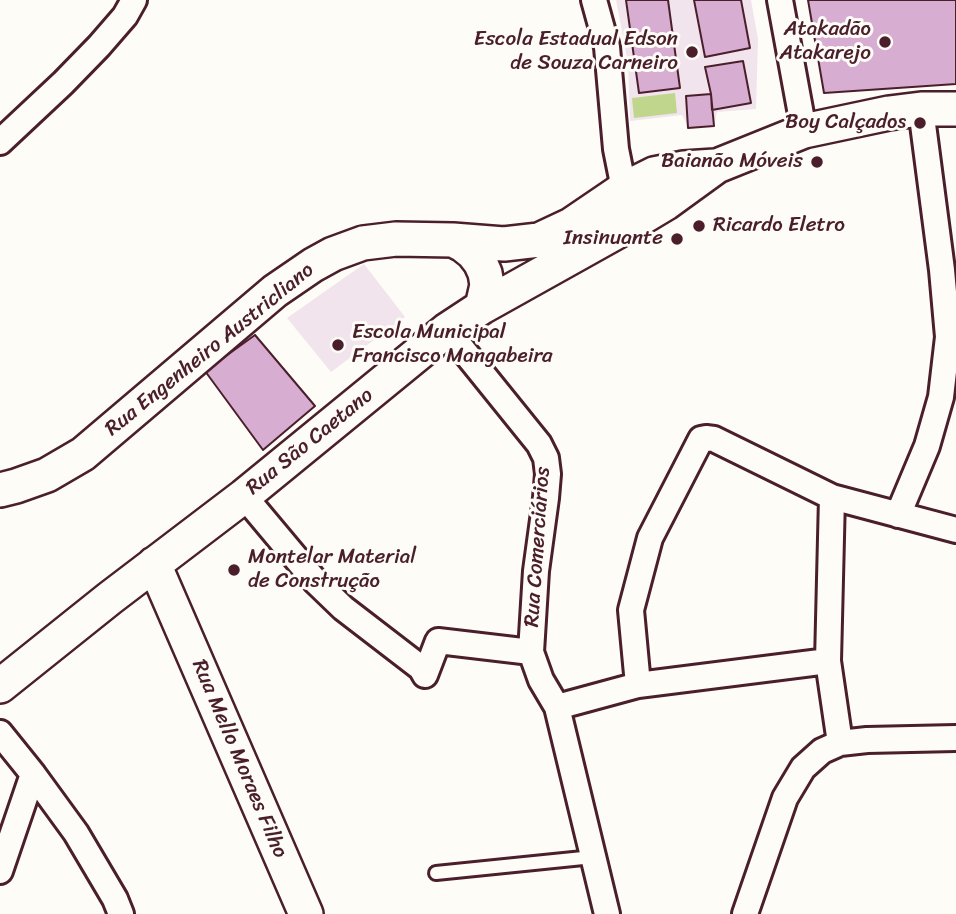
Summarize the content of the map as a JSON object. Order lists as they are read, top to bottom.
{
  "streets": {
    "main road": ["Rua Engenheiro Austricliano", "Rua São Caetano", "Rua Mello Moraes Filho"],
    "street": ["Rua Comerciários"]
  },
  "crossings": [
    ["Rua Engenheiro Austricliano", "Rua São Caetano"],
    ["Rua São Caetano", "Rua Comerciários"],
    ["Rua São Caetano", "Rua Mello Moraes Filho"]
  ],
  "places": [
    "Atakadão Atakarejo",
    "Escola Estadual Edson de Souza Carneiro",
    "Boy Calçados",
    "Baianão Móveis",
    "Ricardo Eletro",
    "Insinuante",
    "Escola Municipal Francisco Mangabeira",
    "Montelar Material de Construção"
  ]
}
